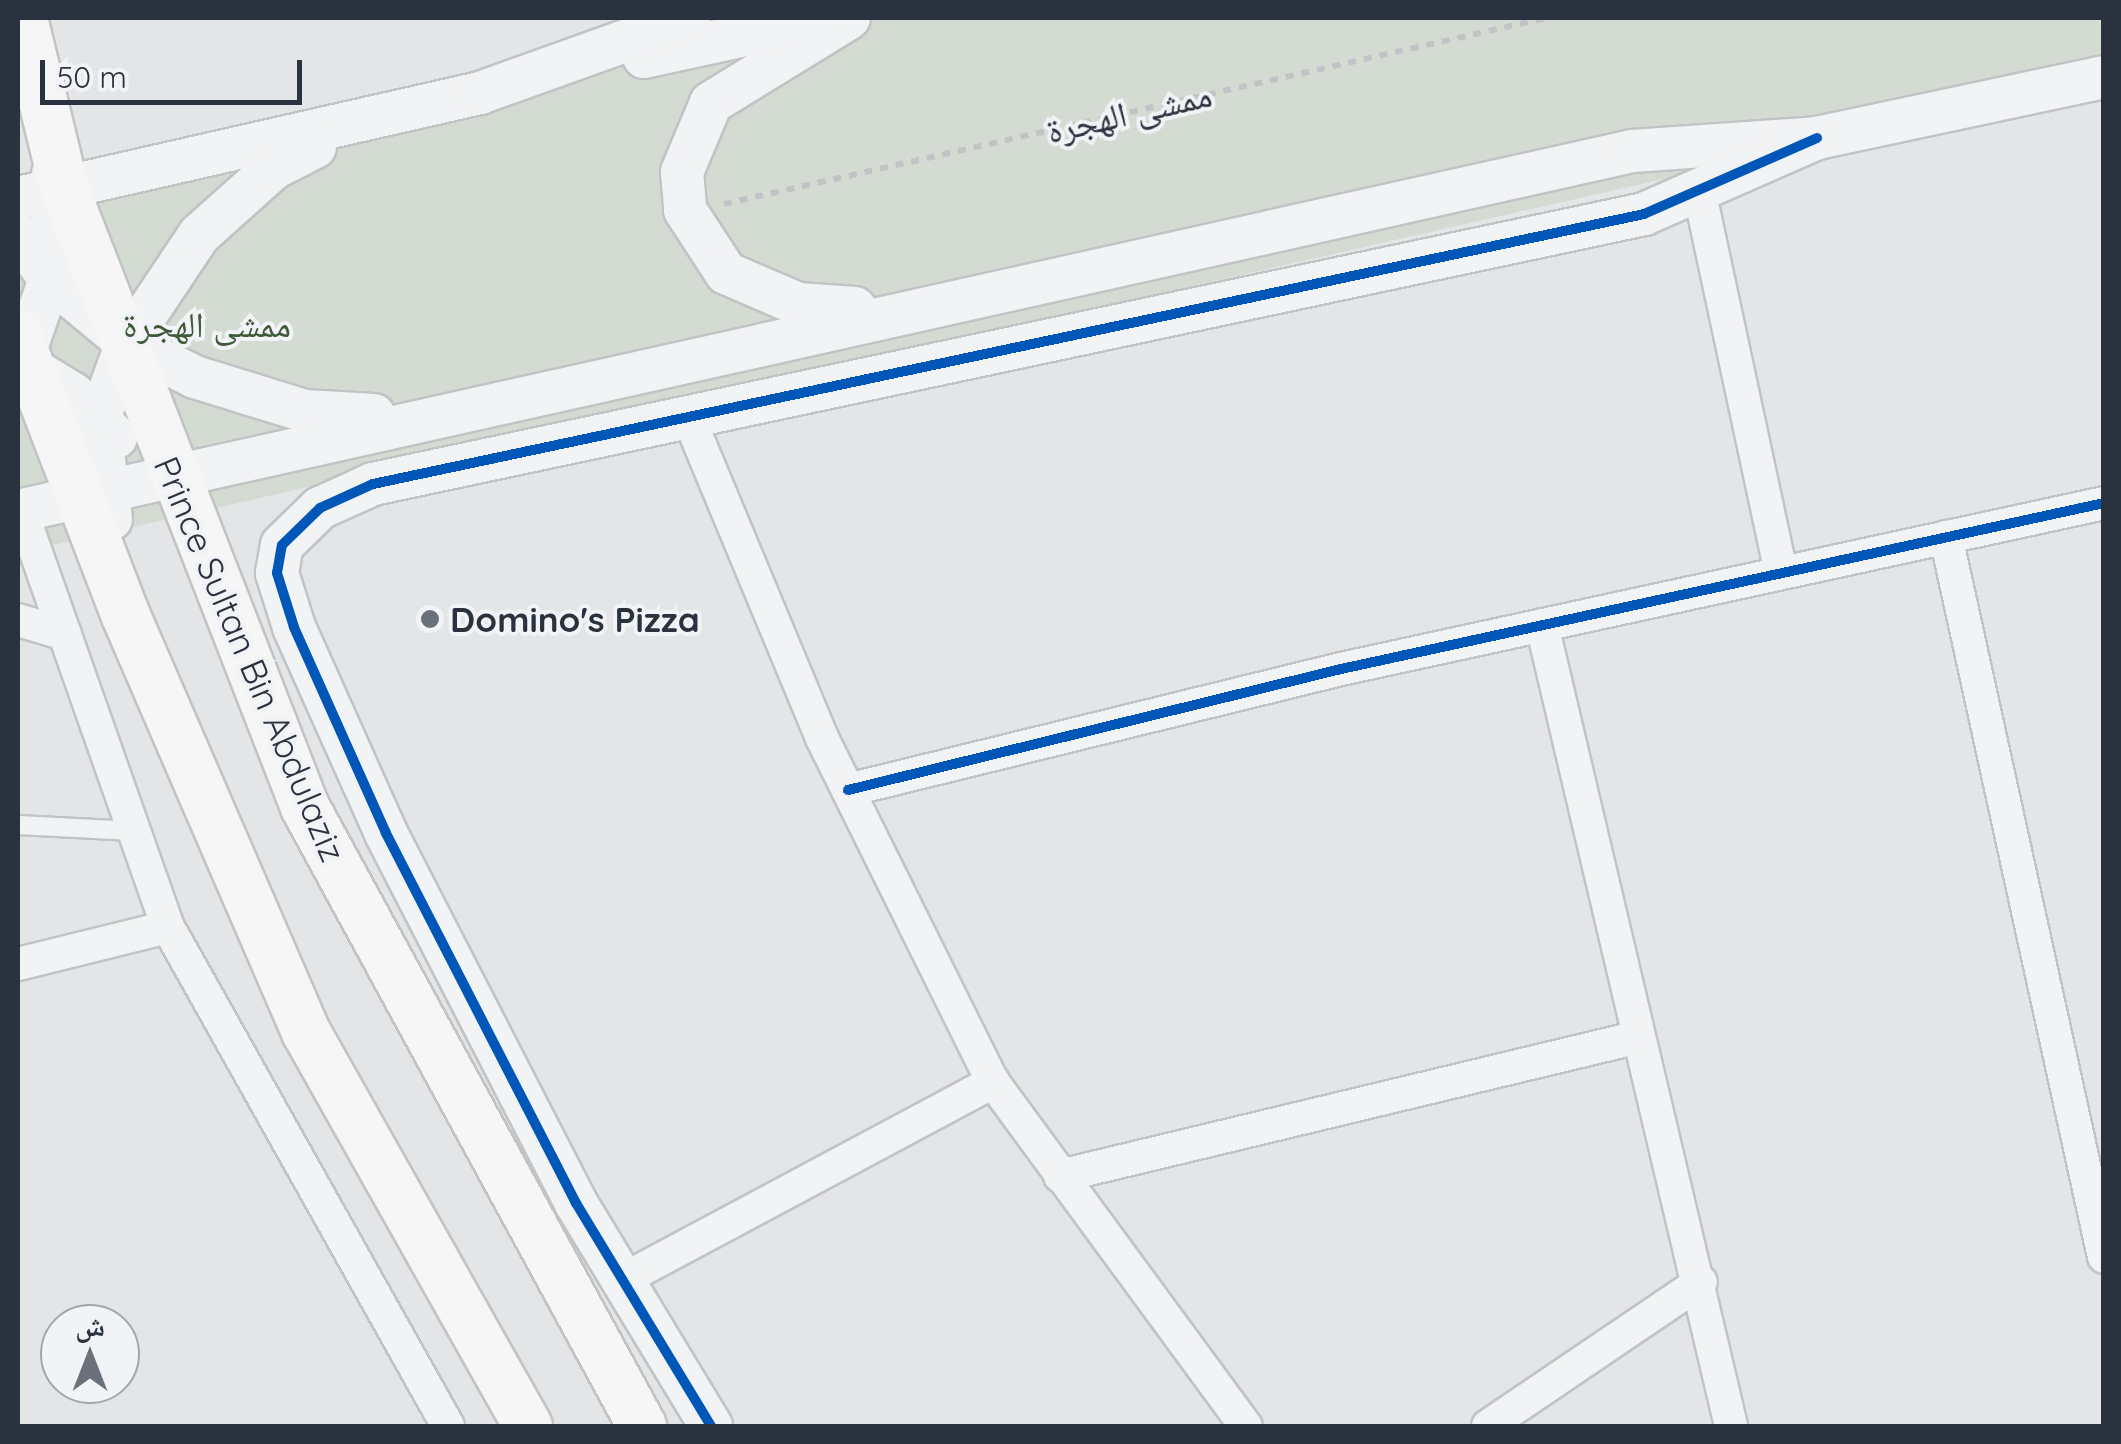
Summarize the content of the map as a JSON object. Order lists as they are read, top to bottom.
{
  "streets": {
    "main road": ["Prince Sultan Bin Abdulaziz"],
    "path": ["ممشى الهجرة"]
  },
  "parks": ["ممشى الهجرة"],
  "places": ["Domino's Pizza"],
  "scale_bar": "50 m",
  "north": "top"
}
